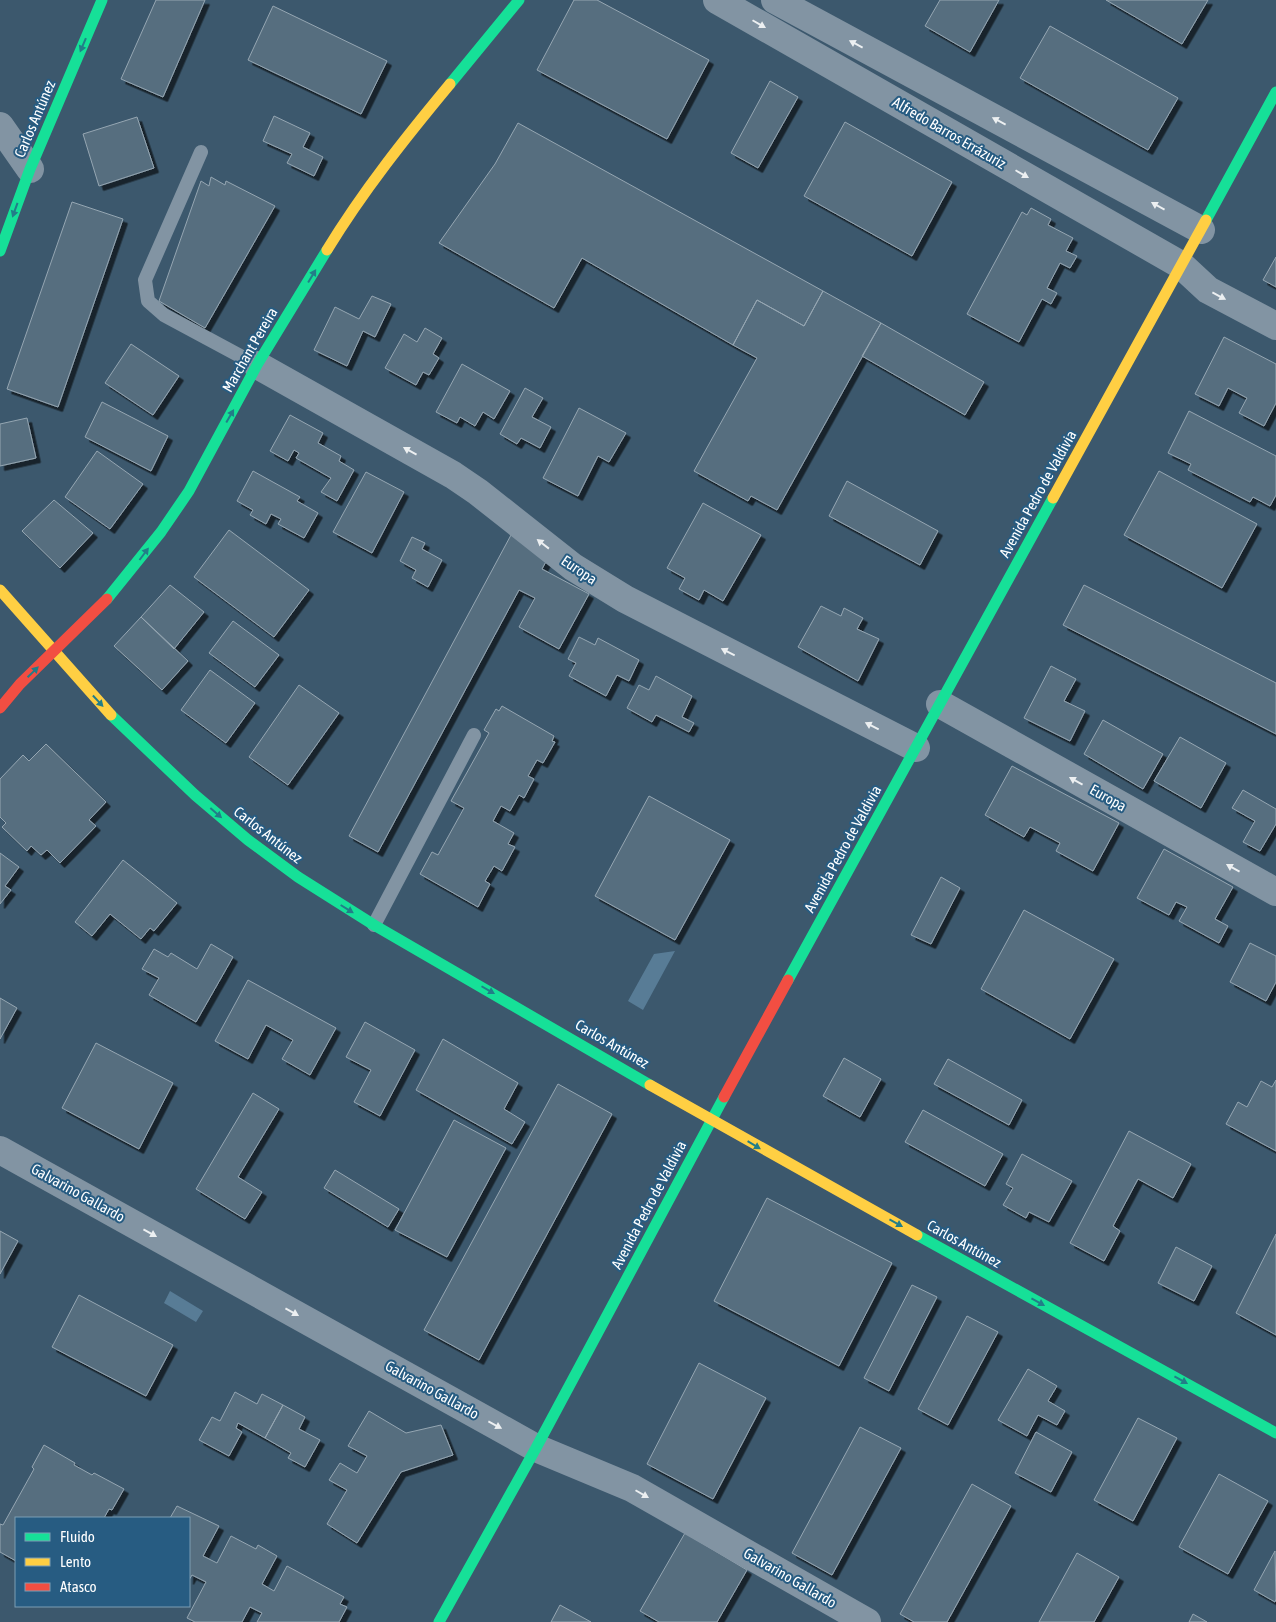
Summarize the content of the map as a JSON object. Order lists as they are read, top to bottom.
{
  "streets": {
    "street": [
      "Carlos Antúnez",
      "Alfredo Barros Errázuriz",
      "Marchant Pereira",
      "Avenida Pedro de Valdivia",
      "Europa",
      "Galvarino Gallardo"
    ]
  },
  "crossings": [
    ["Carlos Antúnez", "Marchant Pereira"],
    ["Carlos Antúnez", "Avenida Pedro de Valdivia"],
    ["Alfredo Barros Errázuriz", "Avenida Pedro de Valdivia"],
    ["Marchant Pereira", "Europa"],
    ["Avenida Pedro de Valdivia", "Europa"],
    ["Avenida Pedro de Valdivia", "Galvarino Gallardo"]
  ],
  "one_way": [
    "Carlos Antúnez",
    "Marchant Pereira",
    "Europa",
    "Galvarino Gallardo"
  ],
  "legend": ["Fluido", "Lento", "Atasco"]
}
